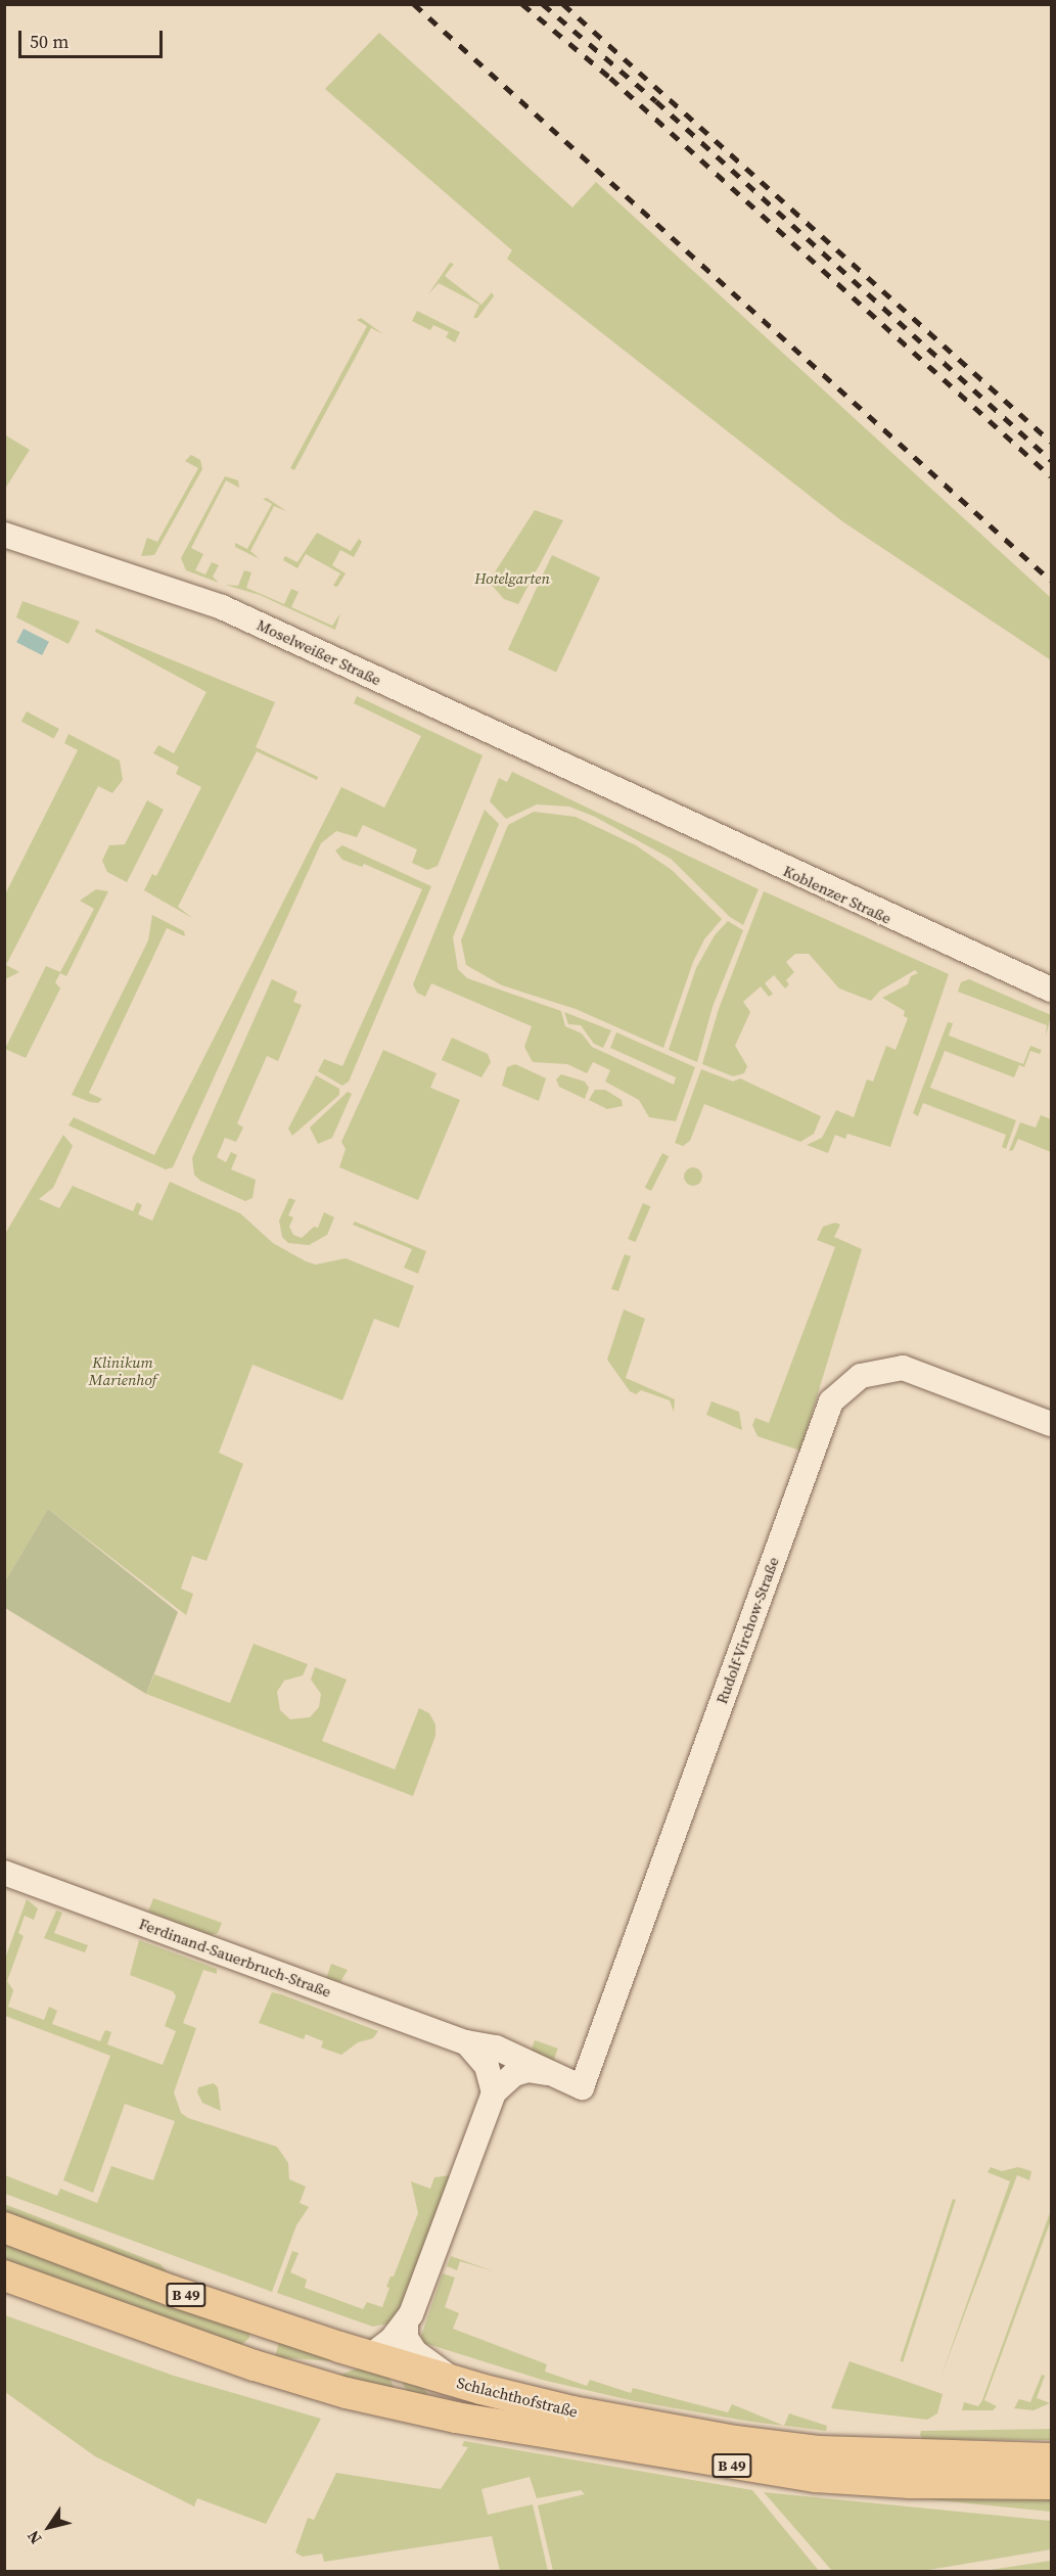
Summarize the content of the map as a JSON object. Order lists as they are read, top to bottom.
{
  "streets": {
    "main road": ["B 49", "Schlachthofstraße"],
    "street": [
      "Moselweißer Straße",
      "Koblenzer Straße",
      "Rudolf-Virchow-Straße",
      "Ferdinand-Sauerbruch-Straße"
    ]
  },
  "crossings": [
    ["Moselweißer Straße", "Koblenzer Straße"],
    ["Rudolf-Virchow-Straße", "Ferdinand-Sauerbruch-Straße"],
    ["Ferdinand-Sauerbruch-Straße", "Schlachthofstraße"]
  ],
  "parks": ["Hotelgarten", "Klinikum Marienhof"],
  "scale_bar": "50 m",
  "north": "bottom left"
}
